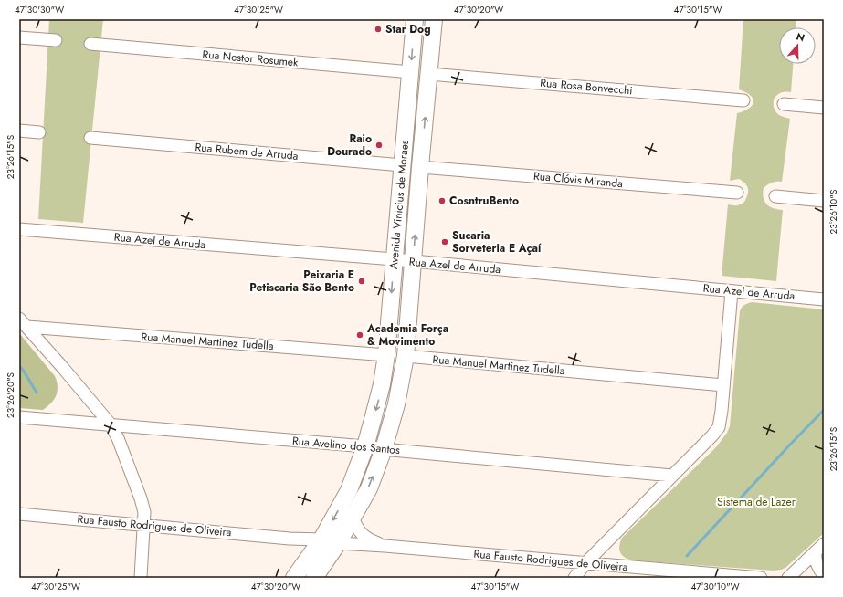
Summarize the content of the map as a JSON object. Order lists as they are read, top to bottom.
{
  "streets": {
    "main road": ["Avenida Vinicius de Moraes"],
    "street": [
      "Rua Nestor Rosumek",
      "Rua Rosa Bonvecchi",
      "Rua Rubem de Arruda",
      "Rua Clóvis Miranda",
      "Rua Azel de Arruda",
      "Rua Manuel Martinez Tudella",
      "Rua Avelino dos Santos",
      "Rua Fausto Rodrigues de Oliveira"
    ]
  },
  "crossings": [
    ["Rua Nestor Rosumek", "Avenida Vinicius de Moraes"],
    ["Rua Rosa Bonvecchi", "Avenida Vinicius de Moraes"],
    ["Rua Rubem de Arruda", "Avenida Vinicius de Moraes"],
    ["Rua Clóvis Miranda", "Avenida Vinicius de Moraes"],
    ["Avenida Vinicius de Moraes", "Rua Azel de Arruda"],
    ["Avenida Vinicius de Moraes", "Rua Manuel Martinez Tudella"],
    ["Avenida Vinicius de Moraes", "Rua Avelino dos Santos"],
    ["Avenida Vinicius de Moraes", "Rua Fausto Rodrigues de Oliveira"]
  ],
  "parks": ["Sistema de Lazer"],
  "places": [
    "Star Dog",
    "Raio Dourado",
    "CosntruBento",
    "Sucaria Sorveteria E Açaí",
    "Peixaria E Petiscaria São Bento",
    "Academia Força & Movimento"
  ],
  "north": "top",
  "coordinates": [
    "47°30'30\"W",
    "47°30'25\"W",
    "47°30'20\"W",
    "47°30'15\"W",
    "23°26'15\"S",
    "23°26'10\"S",
    "23°26'20\"S",
    "47°30'10\"W"
  ]
}
